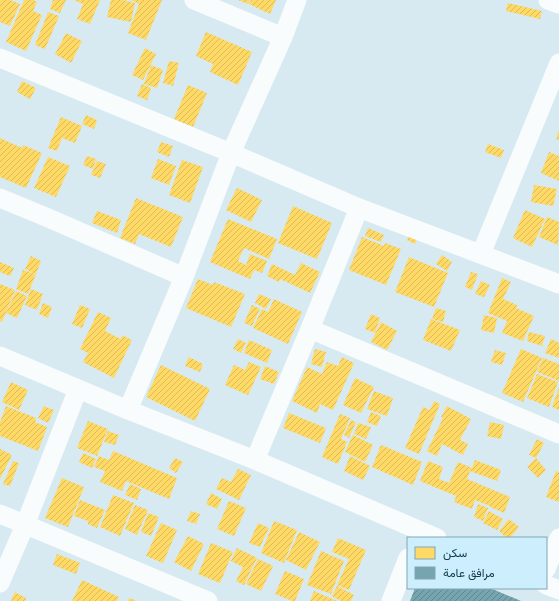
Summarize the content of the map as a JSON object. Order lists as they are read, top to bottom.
{
  "legend": ["سكن", "مرافق عامة"]
}
